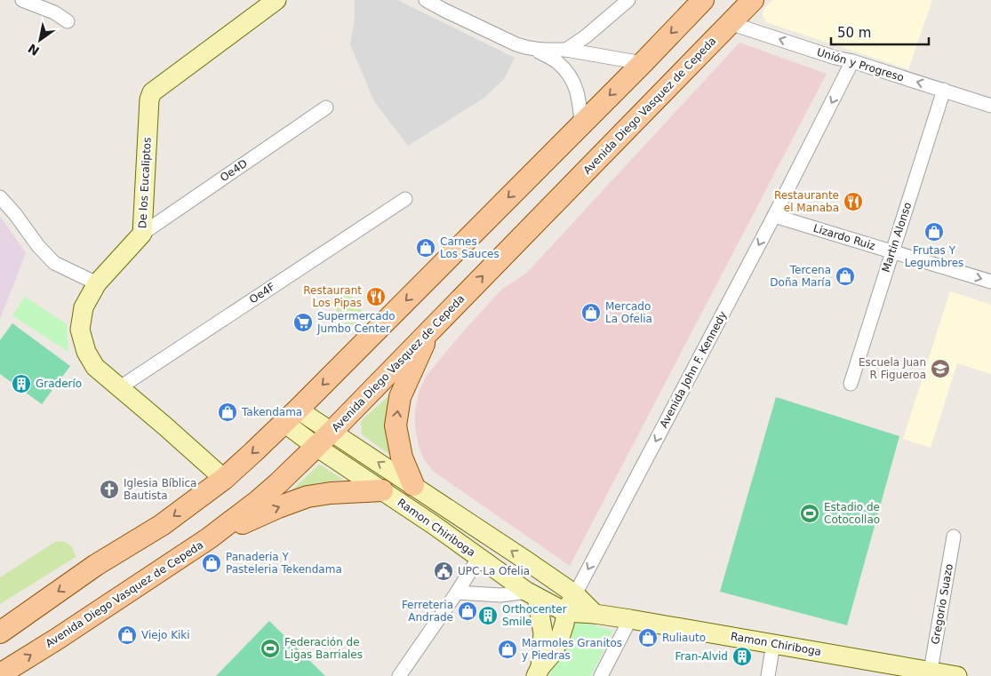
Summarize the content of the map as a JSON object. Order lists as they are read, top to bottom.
{
  "streets": {
    "main road": ["Avenida Diego Vasquez de Cepeda"],
    "street": [
      "Unión y Progreso",
      "Oe4D",
      "De los Eucaliptos",
      "Lizardo Ruiz",
      "Martin Alonso",
      "Oe4F",
      "Avenida John F. Kennedy",
      "Ramon Chiriboga",
      "Gregorio Suazo"
    ]
  },
  "crossings": [
    ["Unión y Progreso", "Avenida Diego Vasquez de Cepeda"],
    ["Unión y Progreso", "Martin Alonso"],
    ["Unión y Progreso", "Avenida John F. Kennedy"],
    ["Avenida Diego Vasquez de Cepeda", "Ramon Chiriboga"],
    ["Oe4D", "De los Eucaliptos"],
    ["De los Eucaliptos", "Oe4F"],
    ["Lizardo Ruiz", "Martin Alonso"],
    ["Lizardo Ruiz", "Avenida John F. Kennedy"],
    ["Avenida John F. Kennedy", "Ramon Chiriboga"],
    ["Ramon Chiriboga", "Gregorio Suazo"]
  ],
  "one_way": ["Unión y Progreso", "Lizardo Ruiz", "Avenida John F. Kennedy"],
  "places": {
    "restaurant": ["Restaurante el Manaba", "Restaurant Los Pipas"],
    "shop": [
      "Frutas Y Legumbres",
      "Carnes Los Sauces",
      "Tercena Doña María",
      "Mercado La Ofelia",
      "Takendama",
      "Panaderia Y Pasteleria Tekendama",
      "Ferreteria Andrade",
      "Viejo Kiki",
      "Ruliauto",
      "Marmoles Granitos y Piedras"
    ],
    "supermarket": ["Supermercado Jumbo Center"],
    "school or university": ["Escuela Juan R Figueroa"],
    "building": ["Graderío", "Orthocenter Smile", "Fran-Alvid"],
    "church": ["Iglesia Bíblica Bautista"],
    "sports": ["Estadio de Cotocollao", "Federación de Ligas Barriales"],
    "public building": ["UPC La Ofelia"]
  },
  "scale_bar": "50 m",
  "north": "bottom left"
}
